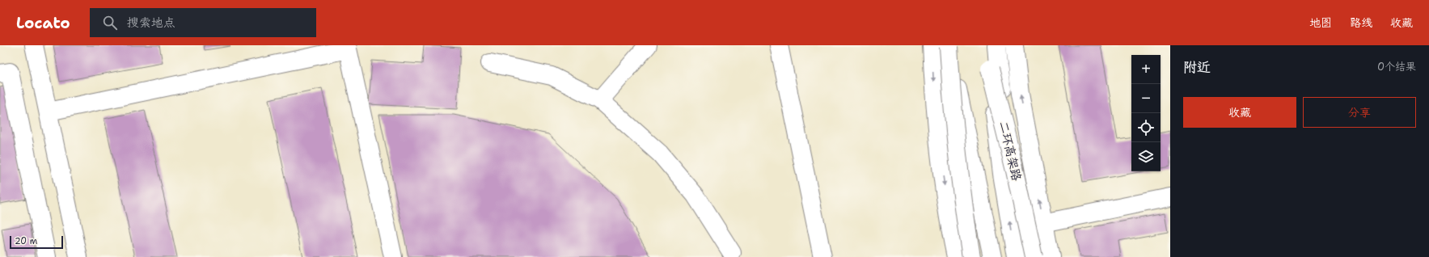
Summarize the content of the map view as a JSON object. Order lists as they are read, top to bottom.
{
  "streets": {
    "main road": ["二环高架路"]
  },
  "scale_bar": "20 m",
  "page": {
    "header": "Locato",
    "search": "搜索地点",
    "nav": ["地图", "路线", "收藏"],
    "heading": ["附近", "0个结果"],
    "map_buttons": ["+", "−"],
    "buttons": ["收藏", "分享"],
    "scale": "20 m"
  }
}
